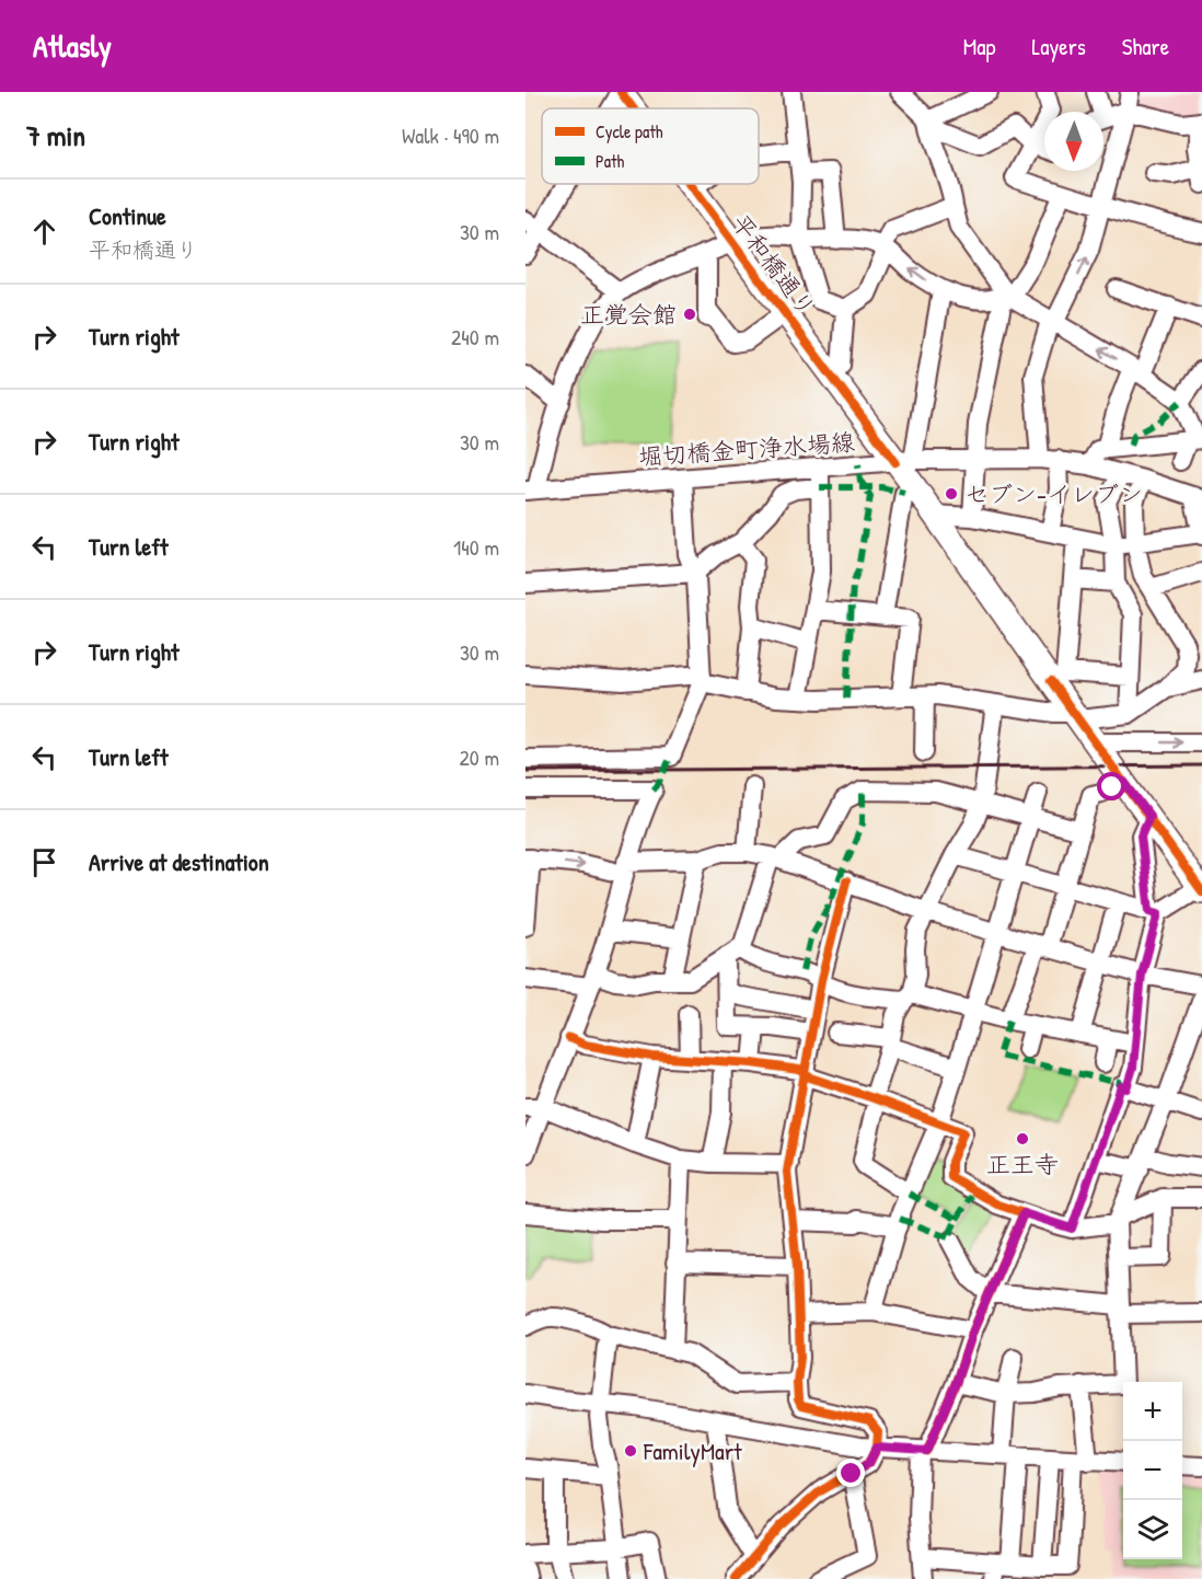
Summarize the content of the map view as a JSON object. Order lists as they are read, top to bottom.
{
  "streets": {
    "main road": ["平和橋通り"],
    "street": ["堀切橋金町浄水場線"]
  },
  "crossings": [
    ["平和橋通り", "堀切橋金町浄水場線"]
  ],
  "places": [
    "正覚会館",
    "セブン-イレブン",
    "正王寺",
    "FamilyMart"
  ],
  "legend": ["Cycle path", "Path"],
  "north": "bottom",
  "page": {
    "header": "Atlasly",
    "nav": ["Map", "Layers", "Share"],
    "heading": ["7 min", "Walk · 490 m"],
    "list": [
      ["Continue", "平和橋通り", "30 m"],
      ["Turn right", "240 m"],
      ["Turn right", "30 m"],
      ["Turn left", "140 m"],
      ["Turn right", "30 m"],
      ["Turn left", "20 m"],
      "Arrive at destination"
    ],
    "map_buttons": ["+", "−"]
  }
}
